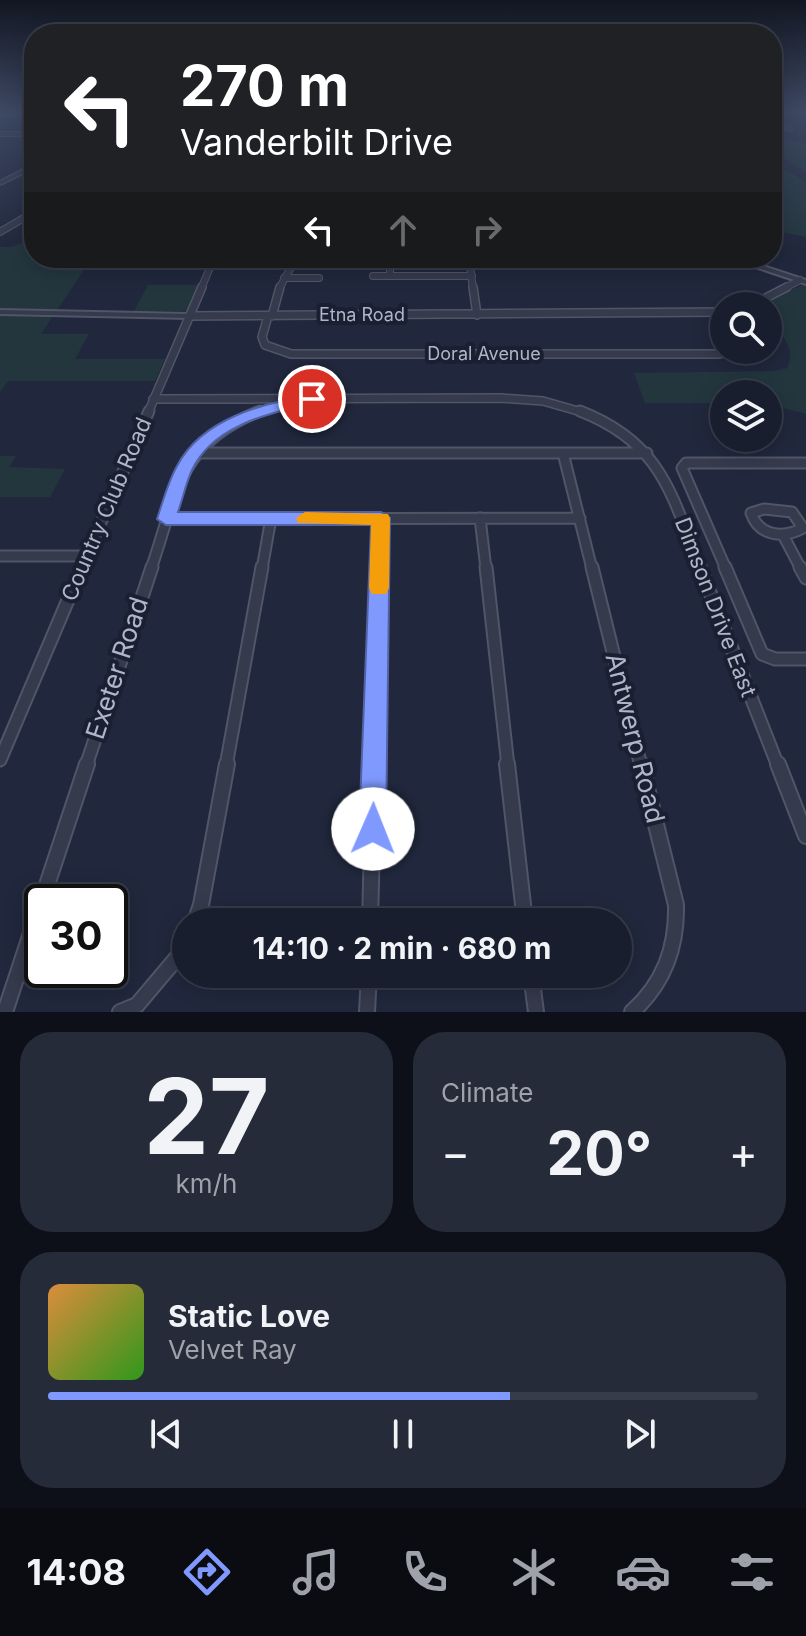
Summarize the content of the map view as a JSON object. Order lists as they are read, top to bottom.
{
  "streets": {
    "street": [
      "Etna Road",
      "Doral Avenue",
      "Country Club Road",
      "Dimson Drive East",
      "Exeter Road",
      "Antwerp Road"
    ]
  },
  "crossings": [
    ["Etna Road", "Doral Avenue"],
    ["Etna Road", "Country Club Road"],
    ["Dimson Drive East", "Exeter Road"]
  ],
  "page": {
    "turn": ["270 m", "Vanderbilt Drive"],
    "limit": "30",
    "trip": "14:10 · 2 min · 680 m",
    "tile": [
      ["27", "km/h"],
      "Climate"
    ],
    "heat": ["−", "20°", "+"],
    "song": ["Static Love", "Velvet Ray"],
    "tabs": "14:08"
  }
}
